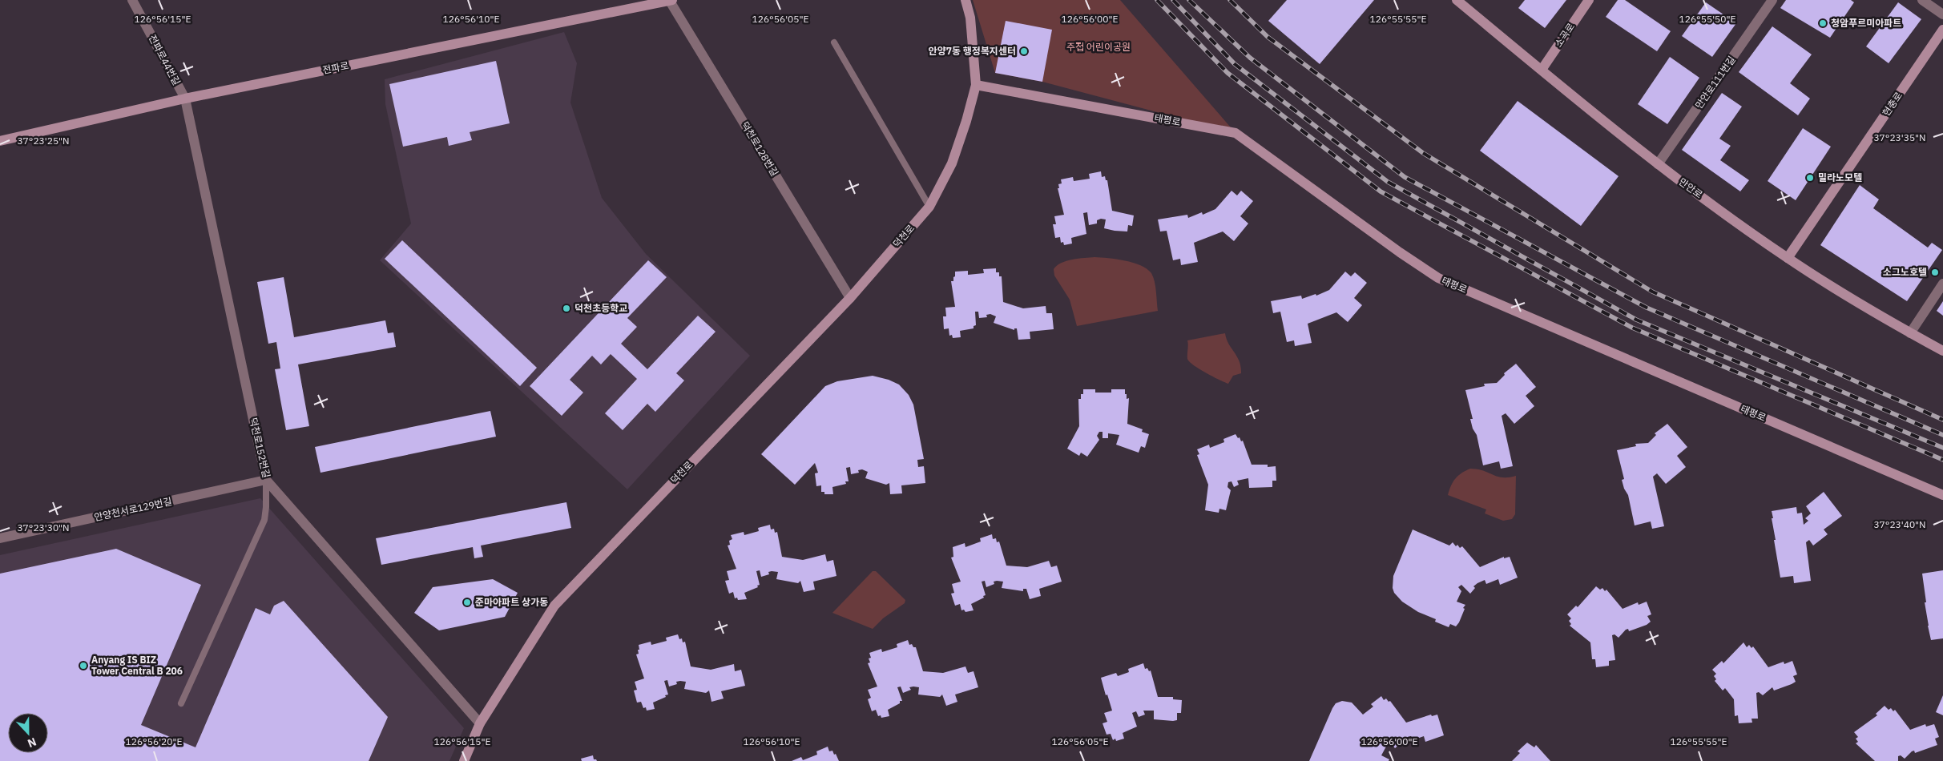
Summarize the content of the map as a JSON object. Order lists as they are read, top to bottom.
{
  "streets": {
    "street": [
      "소곡로",
      "전파로44번길",
      "전파로",
      "만안로111번길",
      "현충로",
      "태평로",
      "덕천로128번길",
      "만안로",
      "덕천로",
      "덕천로152번길",
      "안양천서로129번길"
    ]
  },
  "crossings": [
    ["소곡로", "만안로"],
    ["전파로44번길", "전파로"],
    ["전파로44번길", "덕천로152번길"],
    ["전파로", "덕천로128번길"],
    ["전파로", "덕천로152번길"],
    ["만안로111번길", "만안로"],
    ["현충로", "만안로"],
    ["태평로", "덕천로"],
    ["덕천로128번길", "덕천로"],
    ["덕천로", "덕천로152번길"],
    ["덕천로152번길", "안양천서로129번길"]
  ],
  "parks": ["주접 어린이공원"],
  "places": [
    "청암푸르미아파트",
    "안양7동 행정복지센터",
    "밀라노모텔",
    "소그노호텔",
    "덕천초등학교",
    "준마아파트 상가동",
    "Anyang IS BIZ Tower Central B 206"
  ],
  "north": "bottom",
  "coordinates": [
    "126°56'15\"E",
    "126°56'10\"E",
    "126°56'05\"E",
    "126°56'00\"E",
    "126°55'55\"E",
    "126°55'50\"E",
    "37°23'35\"N",
    "37°23'25\"N",
    "37°23'40\"N",
    "37°23'30\"N",
    "126°56'20\"E"
  ]
}
